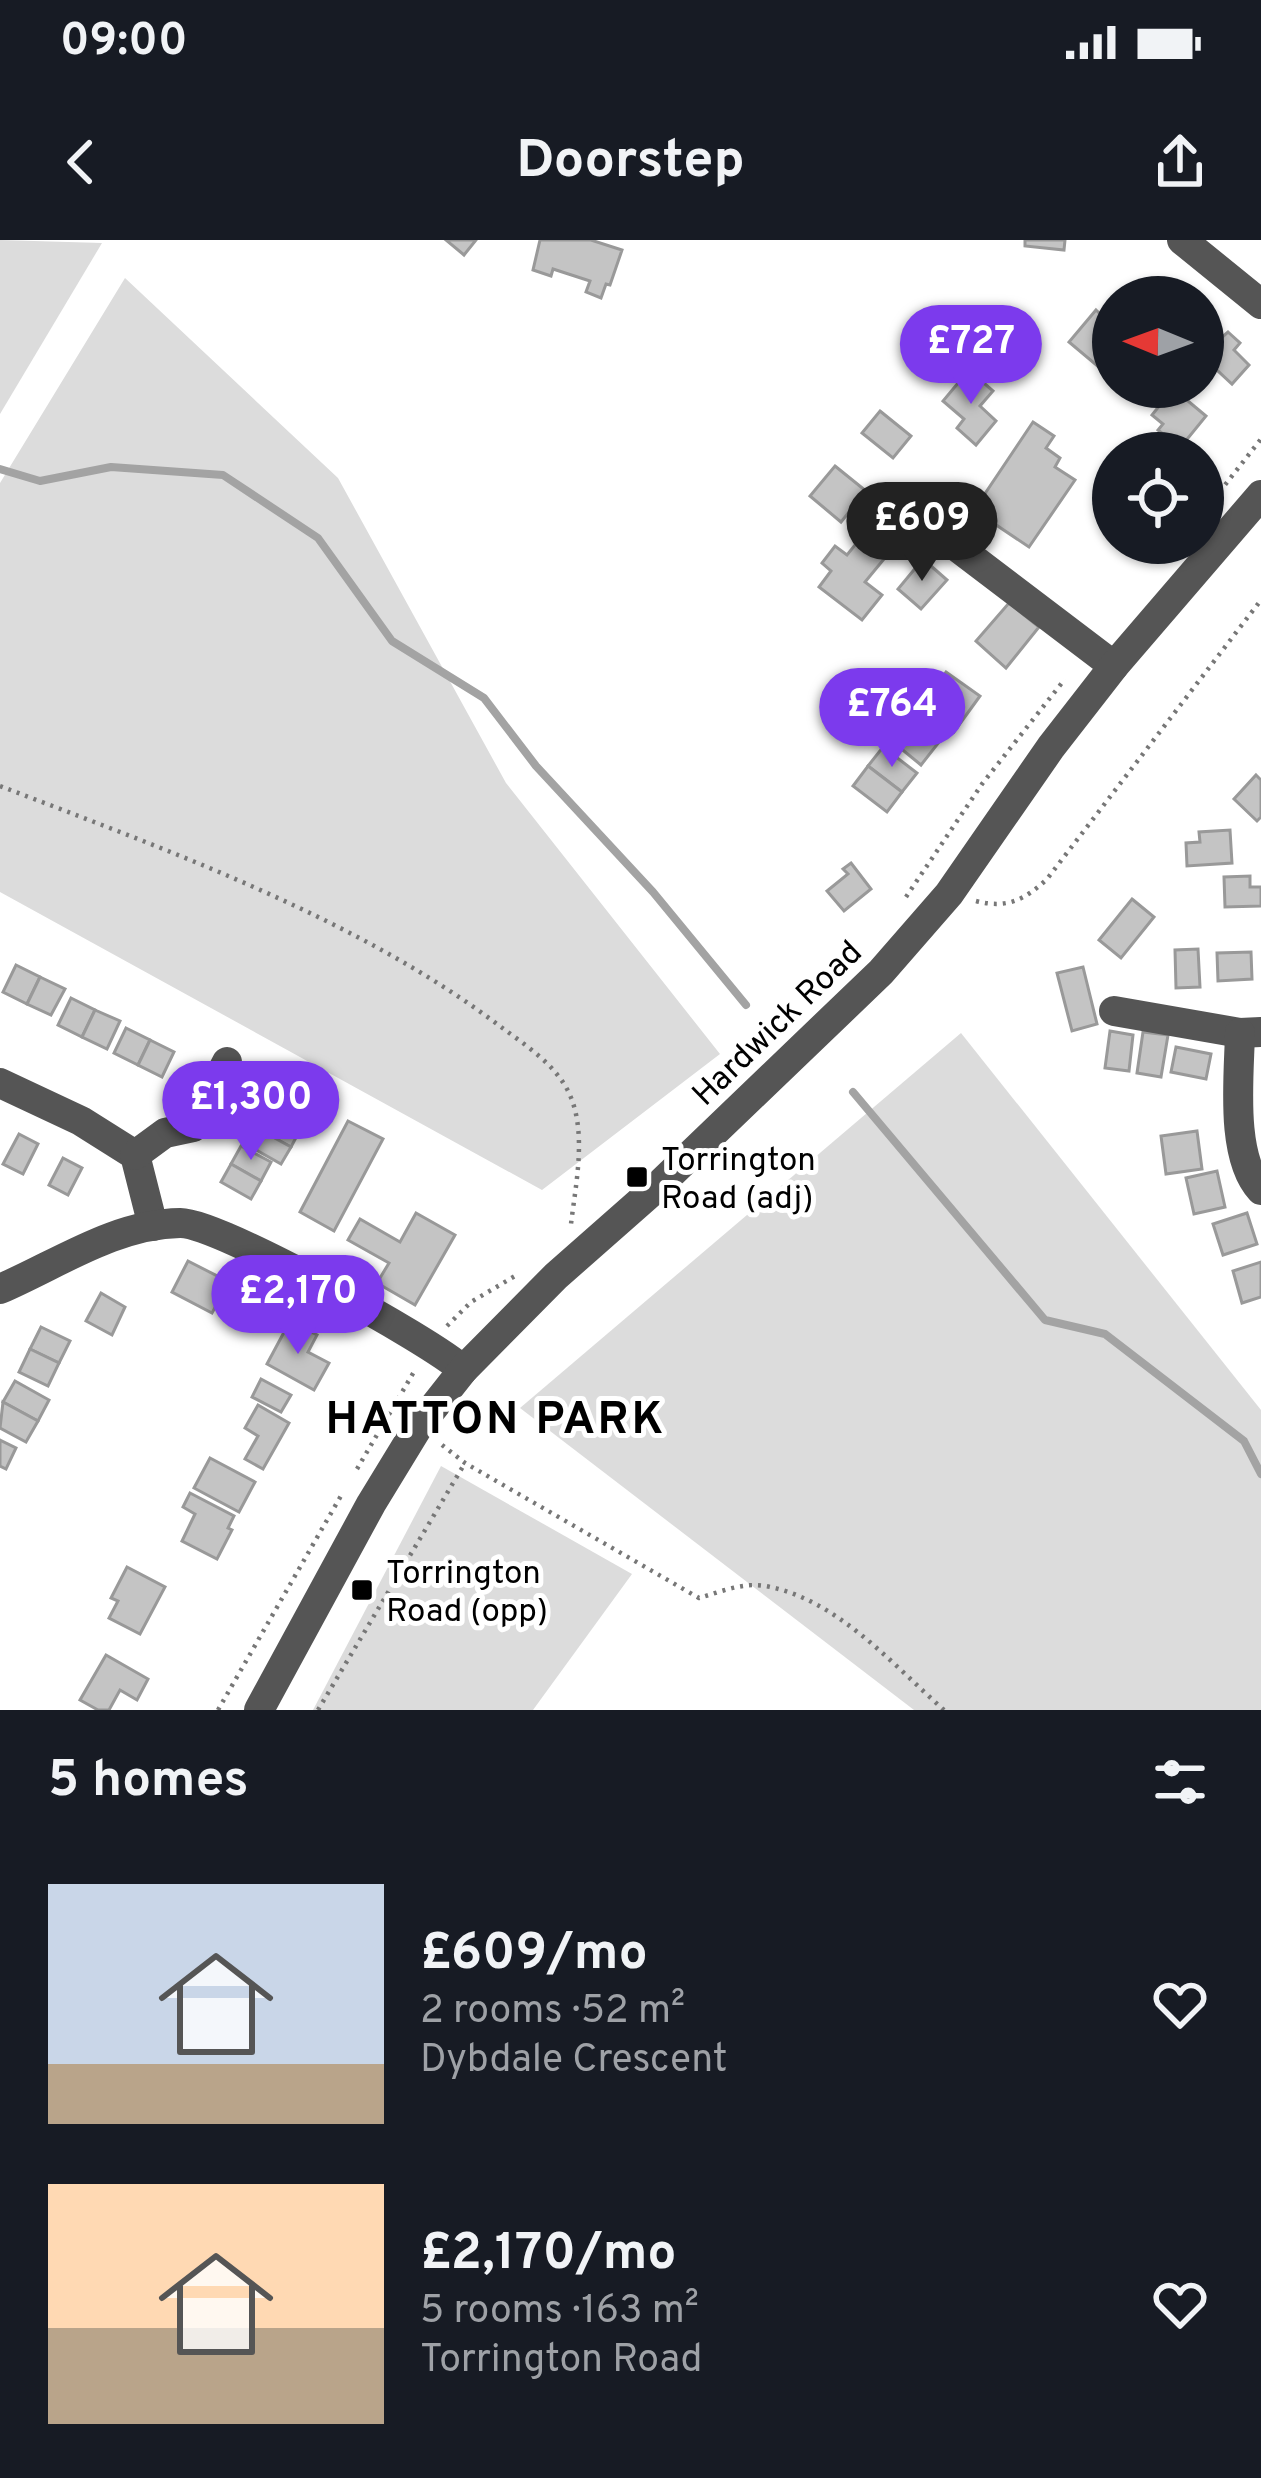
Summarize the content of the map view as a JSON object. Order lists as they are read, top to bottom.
{
  "streets": {
    "street": ["Hardwick Road"]
  },
  "districts": ["HATTON PARK"],
  "places": {
    "transit": ["Torrington Road (adj)", "Torrington Road (opp)"]
  },
  "north": "left",
  "page": {
    "status": "09:00",
    "header": "Doorstep",
    "price": [
      "£727",
      "£609",
      "£764",
      "£1,300",
      "£2,170"
    ],
    "heading": "5 homes",
    "list": [
      {
        "name": "£609/mo",
        "note": "2 rooms · 52 m² · Dybdale Crescent"
      },
      {
        "name": "£2,170/mo",
        "note": "5 rooms · 163 m² · Torrington Road"
      }
    ]
  }
}
